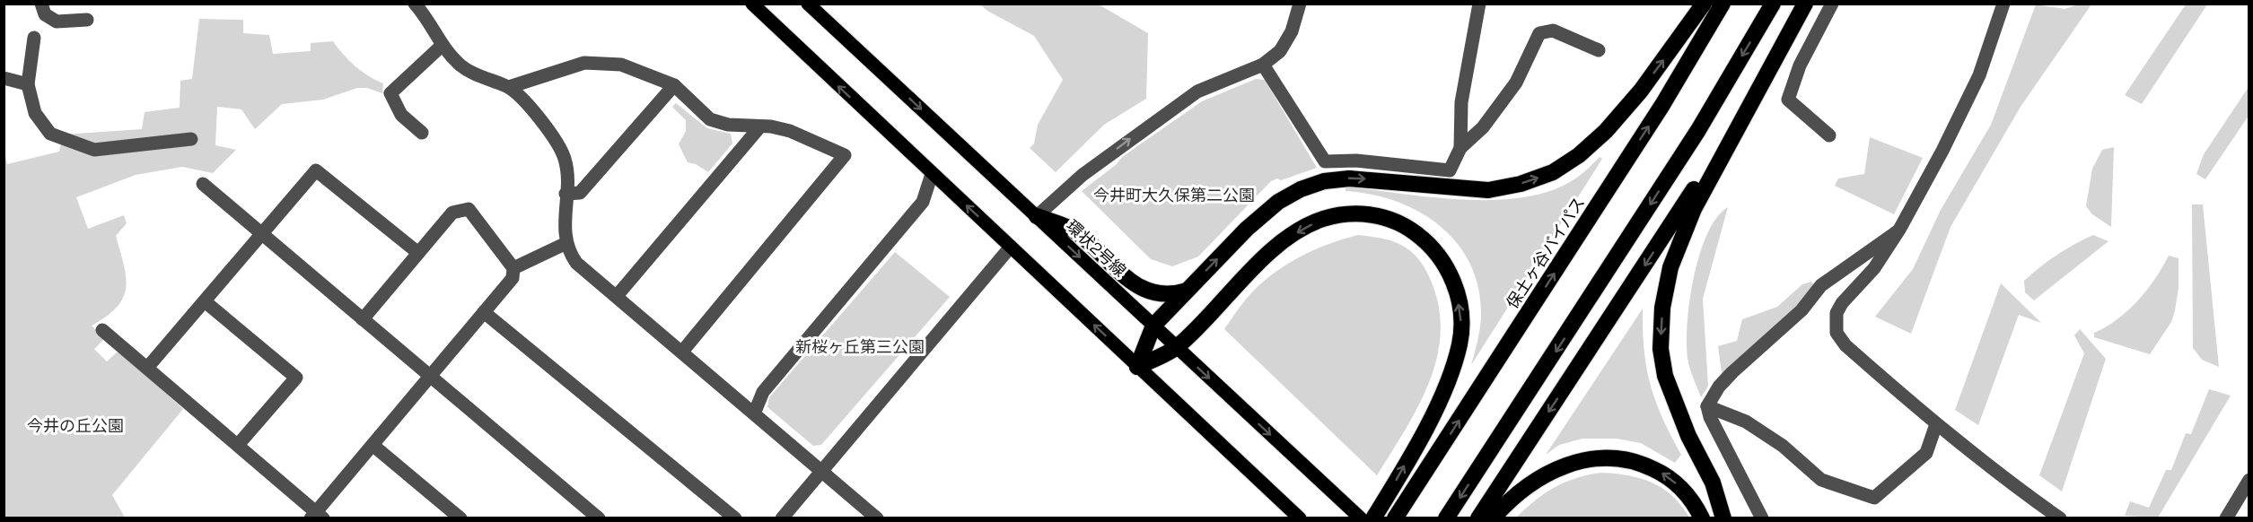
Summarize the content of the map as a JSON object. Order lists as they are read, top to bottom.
{
  "streets": {
    "highway": ["保土ヶ谷バイパス"],
    "main road": ["環状2号線"]
  },
  "parks": ["今井町大久保第二公園", "新桜ヶ丘第三公園", "今井の丘公園"]
}
